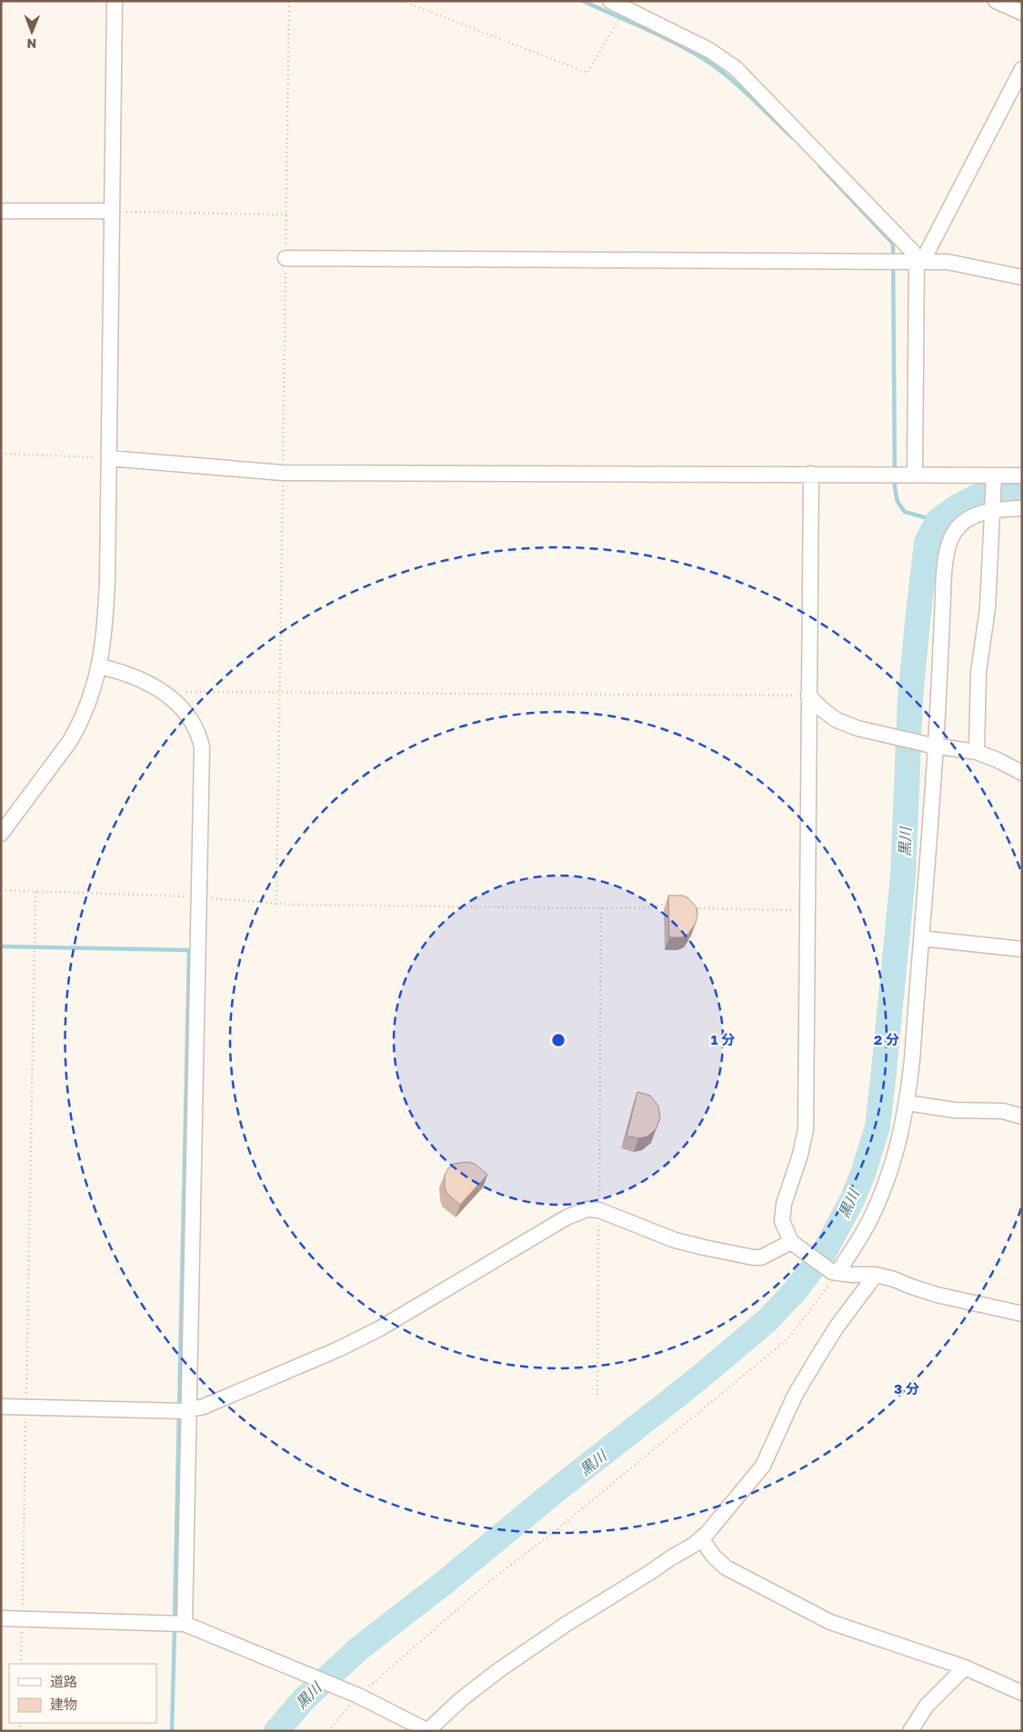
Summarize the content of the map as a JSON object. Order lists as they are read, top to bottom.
{
  "water": ["黒川"],
  "legend": ["道路", "建物"],
  "north": "bottom",
  "rings": ["1 分", "2 分", "3 分"]
}
